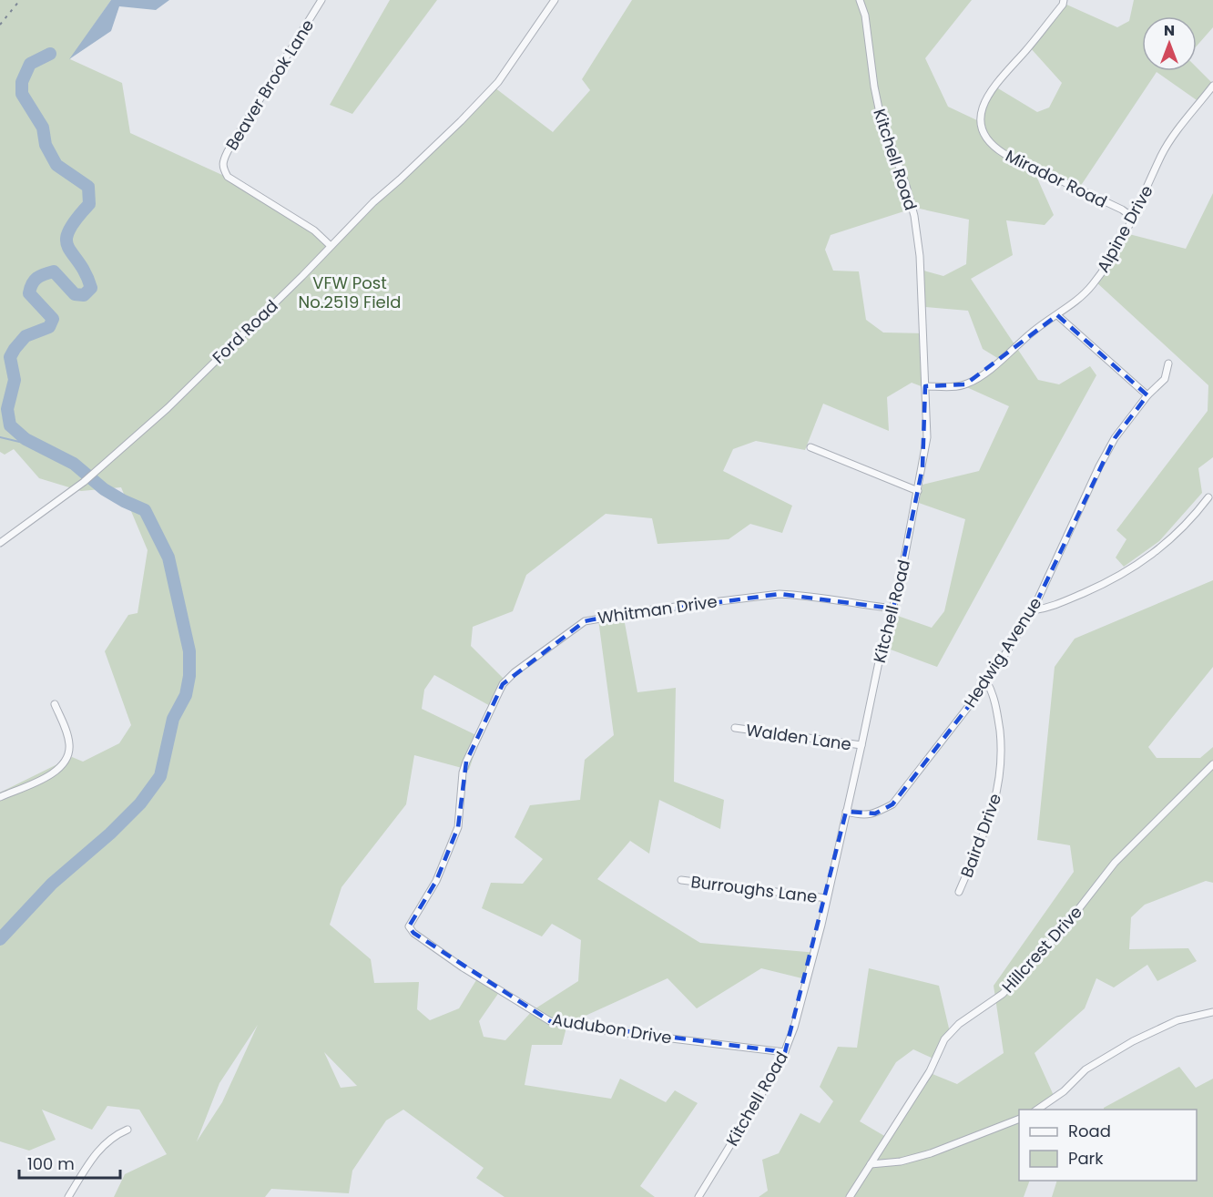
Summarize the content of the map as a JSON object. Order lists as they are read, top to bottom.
{
  "streets": {
    "street": [
      "Beaver Brook Lane",
      "Kitchell Road",
      "Mirador Road",
      "Alpine Drive",
      "Ford Road",
      "Whitman Drive",
      "Hedwig Avenue",
      "Walden Lane",
      "Baird Drive",
      "Burroughs Lane",
      "Hillcrest Drive",
      "Audubon Drive"
    ]
  },
  "crossings": [
    ["Beaver Brook Lane", "Ford Road"],
    ["Kitchell Road", "Alpine Drive"],
    ["Kitchell Road", "Whitman Drive"],
    ["Kitchell Road", "Hedwig Avenue"],
    ["Kitchell Road", "Walden Lane"],
    ["Kitchell Road", "Burroughs Lane"],
    ["Kitchell Road", "Audubon Drive"],
    ["Mirador Road", "Alpine Drive"],
    ["Whitman Drive", "Audubon Drive"],
    ["Hedwig Avenue", "Baird Drive"]
  ],
  "parks": ["VFW Post No.2519 Field"],
  "legend": ["Road", "Park"],
  "scale_bar": "100 m",
  "north": "top"
}
